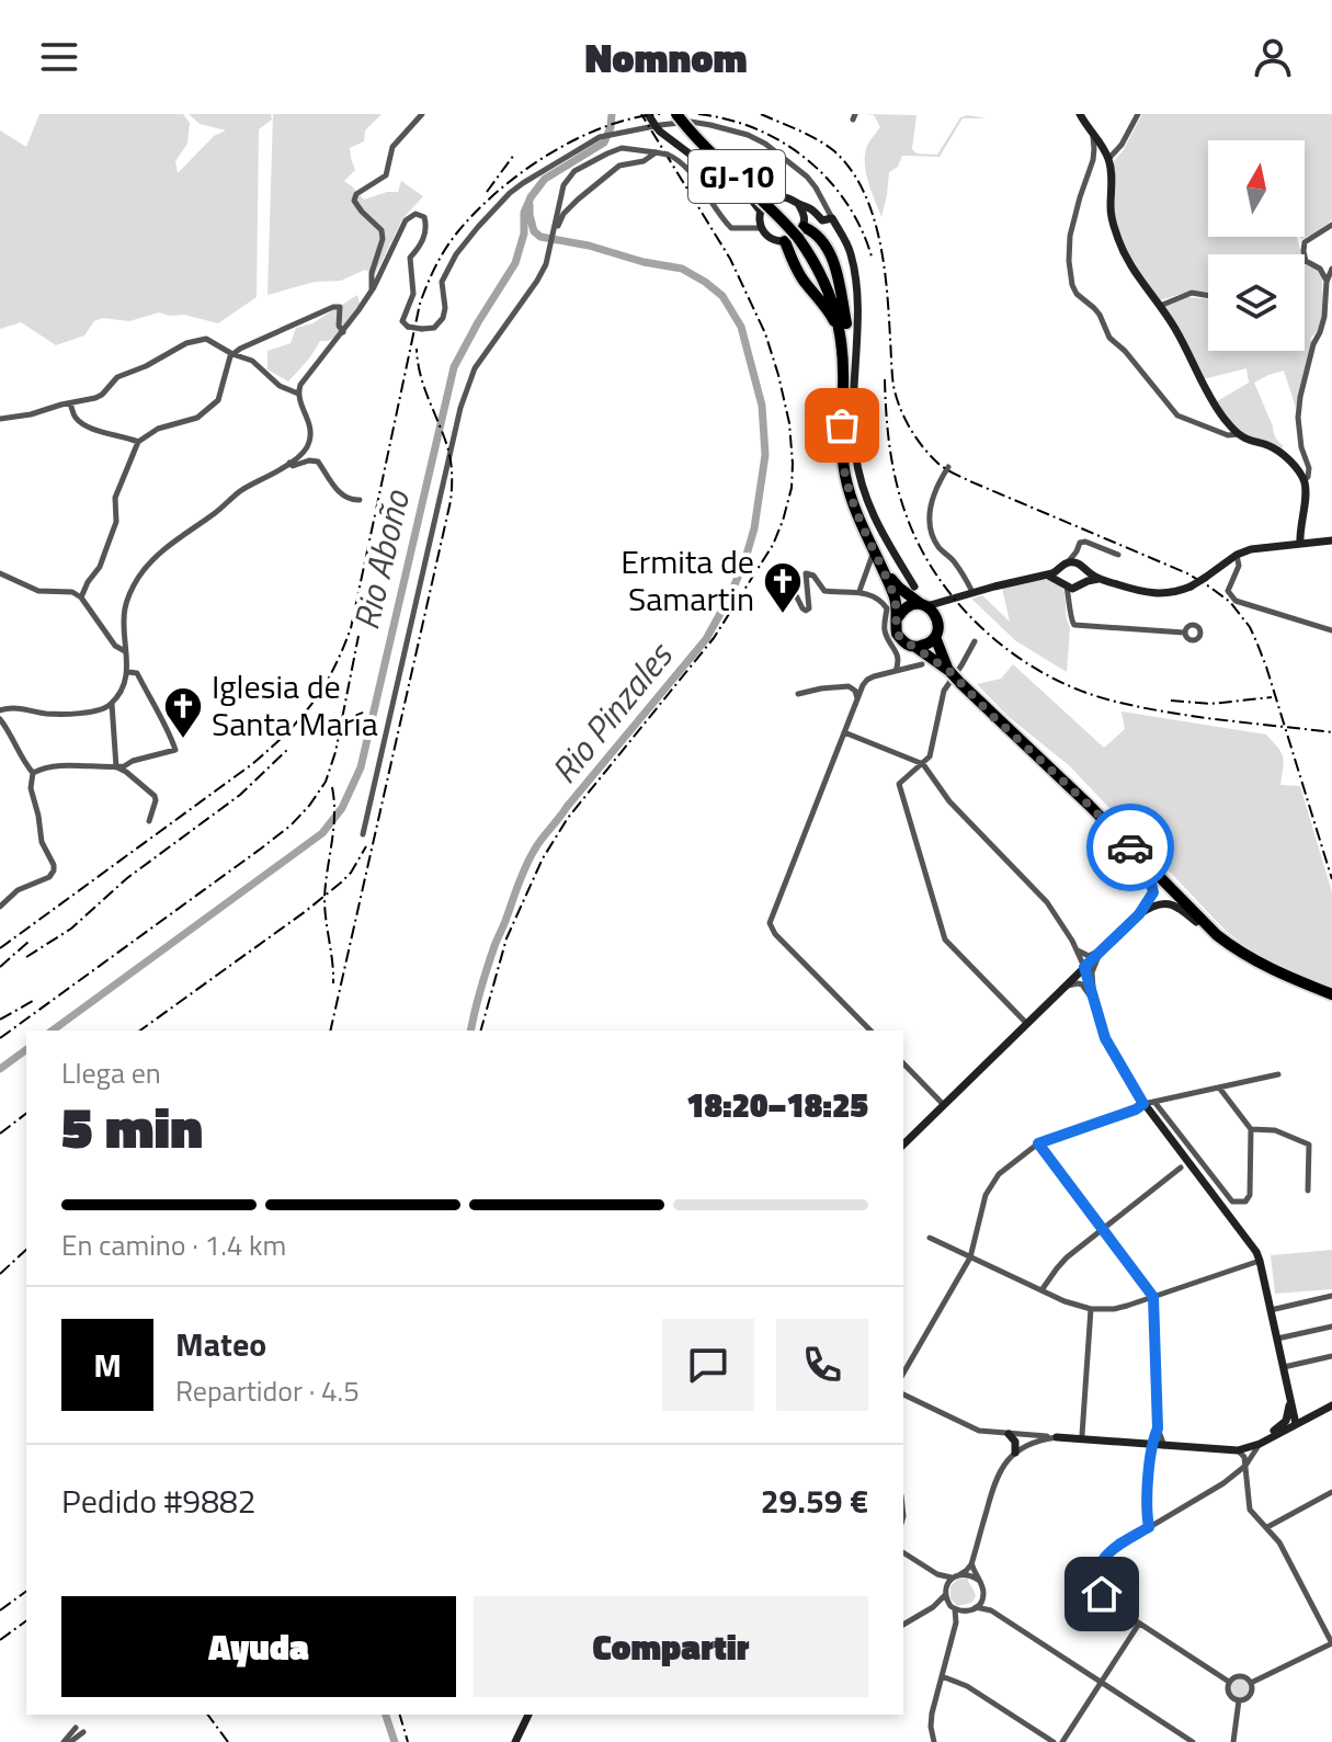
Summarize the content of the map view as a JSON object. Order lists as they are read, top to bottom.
{
  "streets": {
    "highway": ["GJ-10"]
  },
  "water": ["Rio Aboño", "Rio Pinzales"],
  "places": {
    "church": ["Ermita de Samartin", "Iglesia de Santa María"]
  },
  "north": "top",
  "page": {
    "header": "Nomnom",
    "heading": ["5 min", "Llega en", "18:20–18:25"],
    "panel": [
      "Mateo",
      "Repartidor · 4.5",
      "Pedido #9882",
      "29.59 €"
    ],
    "bar": "En camino · 1.4 km",
    "round": "M",
    "buttons": ["Ayuda", "Compartir"]
  }
}
